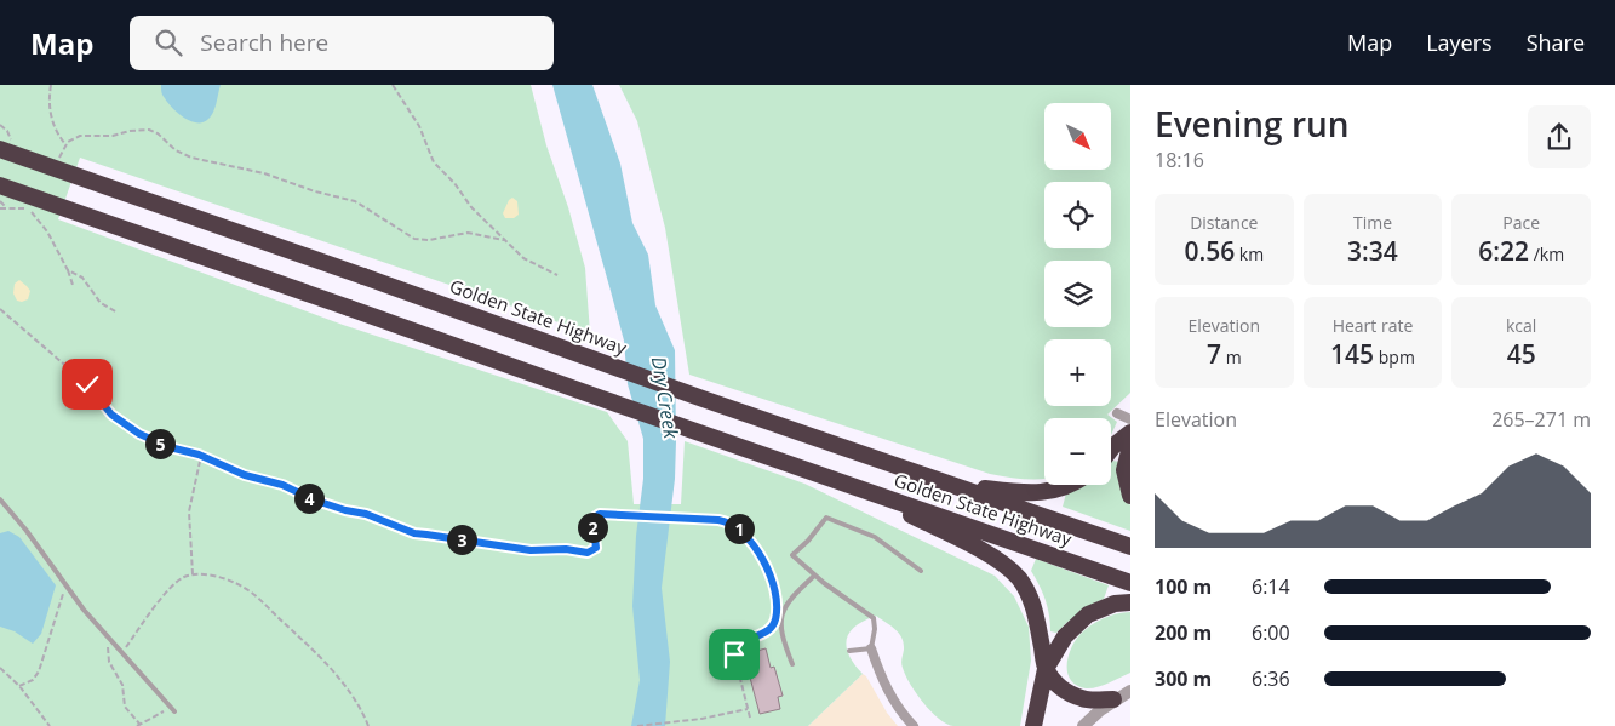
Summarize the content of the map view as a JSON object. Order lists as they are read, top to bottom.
{
  "streets": {
    "highway": ["Golden State Highway"]
  },
  "water": ["Dry Creek"],
  "north": "bottom right",
  "page": {
    "header": "Map",
    "search": "Search here",
    "nav": ["Map", "Layers", "Share"],
    "heading": ["Evening run", "18:16"],
    "map_buttons": ["+", "−"],
    "stats": [
      ["Distance", "0.56 km"],
      ["Time", "3:34"],
      ["Pace", "6:22 /km"],
      ["Elevation", "7 m"],
      ["Heart rate", "145 bpm"],
      ["kcal", "45"]
    ],
    "chart": ["Elevation", "265–271 m"],
    "pins": [
      "5",
      "4",
      "2",
      "1",
      "3"
    ],
    "list": [
      {
        "name": "100 m",
        "note": "6:14"
      },
      {
        "name": "200 m",
        "note": "6:00"
      },
      {
        "name": "300 m",
        "note": "6:36"
      }
    ]
  }
}
